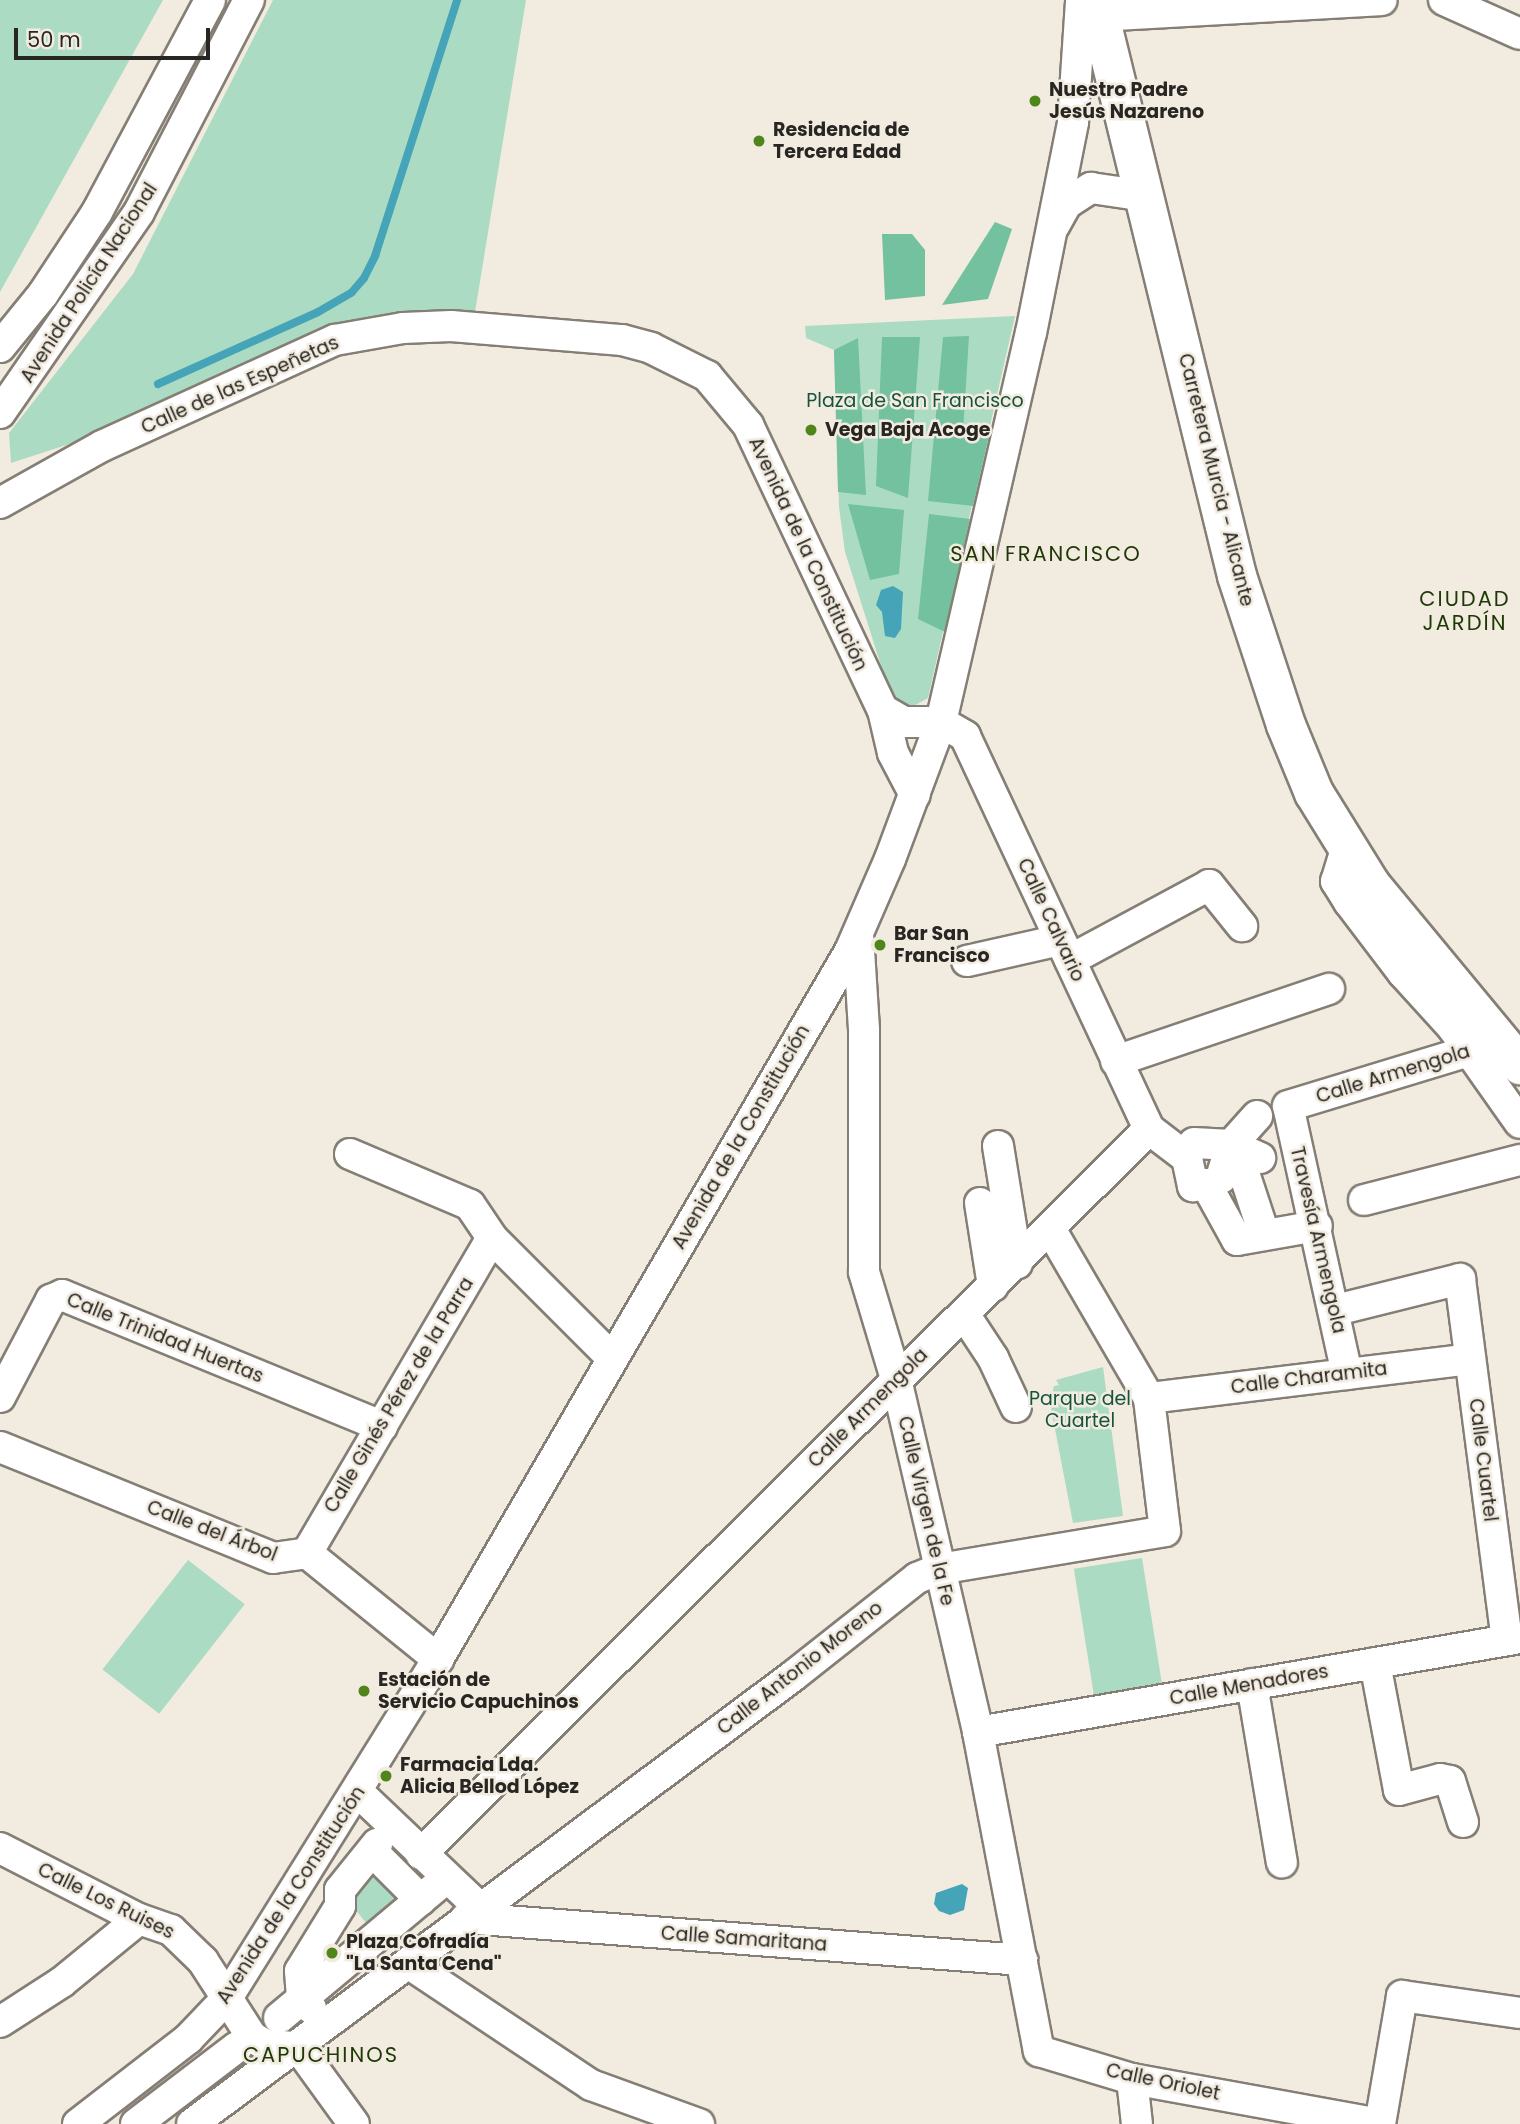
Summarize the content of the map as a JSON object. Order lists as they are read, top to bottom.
{
  "streets": {
    "highway": ["Carretera Murcia - Alicante"],
    "street": [
      "Avenida Policía Nacional",
      "Calle de las Espeñetas",
      "Avenida de la Constitución",
      "Calle Calvario",
      "Calle Armengola",
      "Travesía Armengola",
      "Calle Trinidad Huertas",
      "Calle Charamita",
      "Calle Ginés Pérez de la Parra",
      "Calle Cuartel",
      "Calle Virgen de la Fe",
      "Calle del Árbol",
      "Calle Antonio Moreno",
      "Calle Menadores",
      "Calle Los Ruises",
      "Calle Samaritana",
      "Calle Oriolet"
    ]
  },
  "crossings": [
    ["Calle de las Espeñetas", "Avenida de la Constitución"],
    ["Carretera Murcia - Alicante", "Avenida de la Constitución"],
    ["Carretera Murcia - Alicante", "Calle Armengola"],
    ["Avenida de la Constitución", "Calle Calvario"],
    ["Avenida de la Constitución", "Calle Virgen de la Fe"],
    ["Avenida de la Constitución", "Calle del Árbol"],
    ["Avenida de la Constitución", "Calle Los Ruises"],
    ["Calle Calvario", "Calle Armengola"],
    ["Calle Armengola", "Travesía Armengola"],
    ["Calle Armengola", "Calle Virgen de la Fe"],
    ["Travesía Armengola", "Calle Charamita"],
    ["Travesía Armengola", "Calle Cuartel"],
    ["Calle Trinidad Huertas", "Calle Ginés Pérez de la Parra"],
    ["Calle Charamita", "Calle Cuartel"],
    ["Calle Charamita", "Calle Antonio Moreno"],
    ["Calle Ginés Pérez de la Parra", "Calle del Árbol"],
    ["Calle Cuartel", "Calle Menadores"],
    ["Calle Virgen de la Fe", "Calle Antonio Moreno"],
    ["Calle Virgen de la Fe", "Calle Menadores"],
    ["Calle Virgen de la Fe", "Calle Samaritana"],
    ["Calle Virgen de la Fe", "Calle Oriolet"],
    ["Calle Antonio Moreno", "Calle Los Ruises"],
    ["Calle Antonio Moreno", "Calle Samaritana"],
    ["Calle Samaritana", "Calle Oriolet"]
  ],
  "districts": ["SAN FRANCISCO", "CIUDAD JARDÍN", "CAPUCHINOS"],
  "parks": ["Plaza de San Francisco", "Parque del Cuartel"],
  "places": [
    "Nuestro Padre Jesús Nazareno",
    "Residencia de Tercera Edad",
    "Vega Baja Acoge",
    "Bar San Francisco",
    "Estación de Servicio Capuchinos",
    "Farmacia Lda. Alicia Bellod López",
    "Plaza Cofradía \"La Santa Cena\""
  ],
  "scale_bar": "50 m"
}
